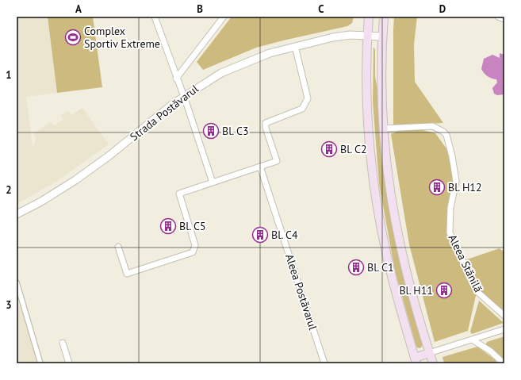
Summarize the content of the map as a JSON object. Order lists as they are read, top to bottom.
{
  "streets": {
    "street": ["Strada Postăvarul", "Aleea Stănilă", "Aleea Postăvarul"]
  },
  "places": {
    "sports": ["Complex Sportiv Extreme"],
    "building": [
      "Bl. C3",
      "Bl. C2",
      "Bl. H12",
      "Bl. C5",
      "Bl. C4",
      "Bl. C1",
      "Bl. H11"
    ]
  },
  "grid": {
    "columns": [
      "A",
      "B",
      "C",
      "D"
    ],
    "rows": ["1", "2", "3"]
  }
}
